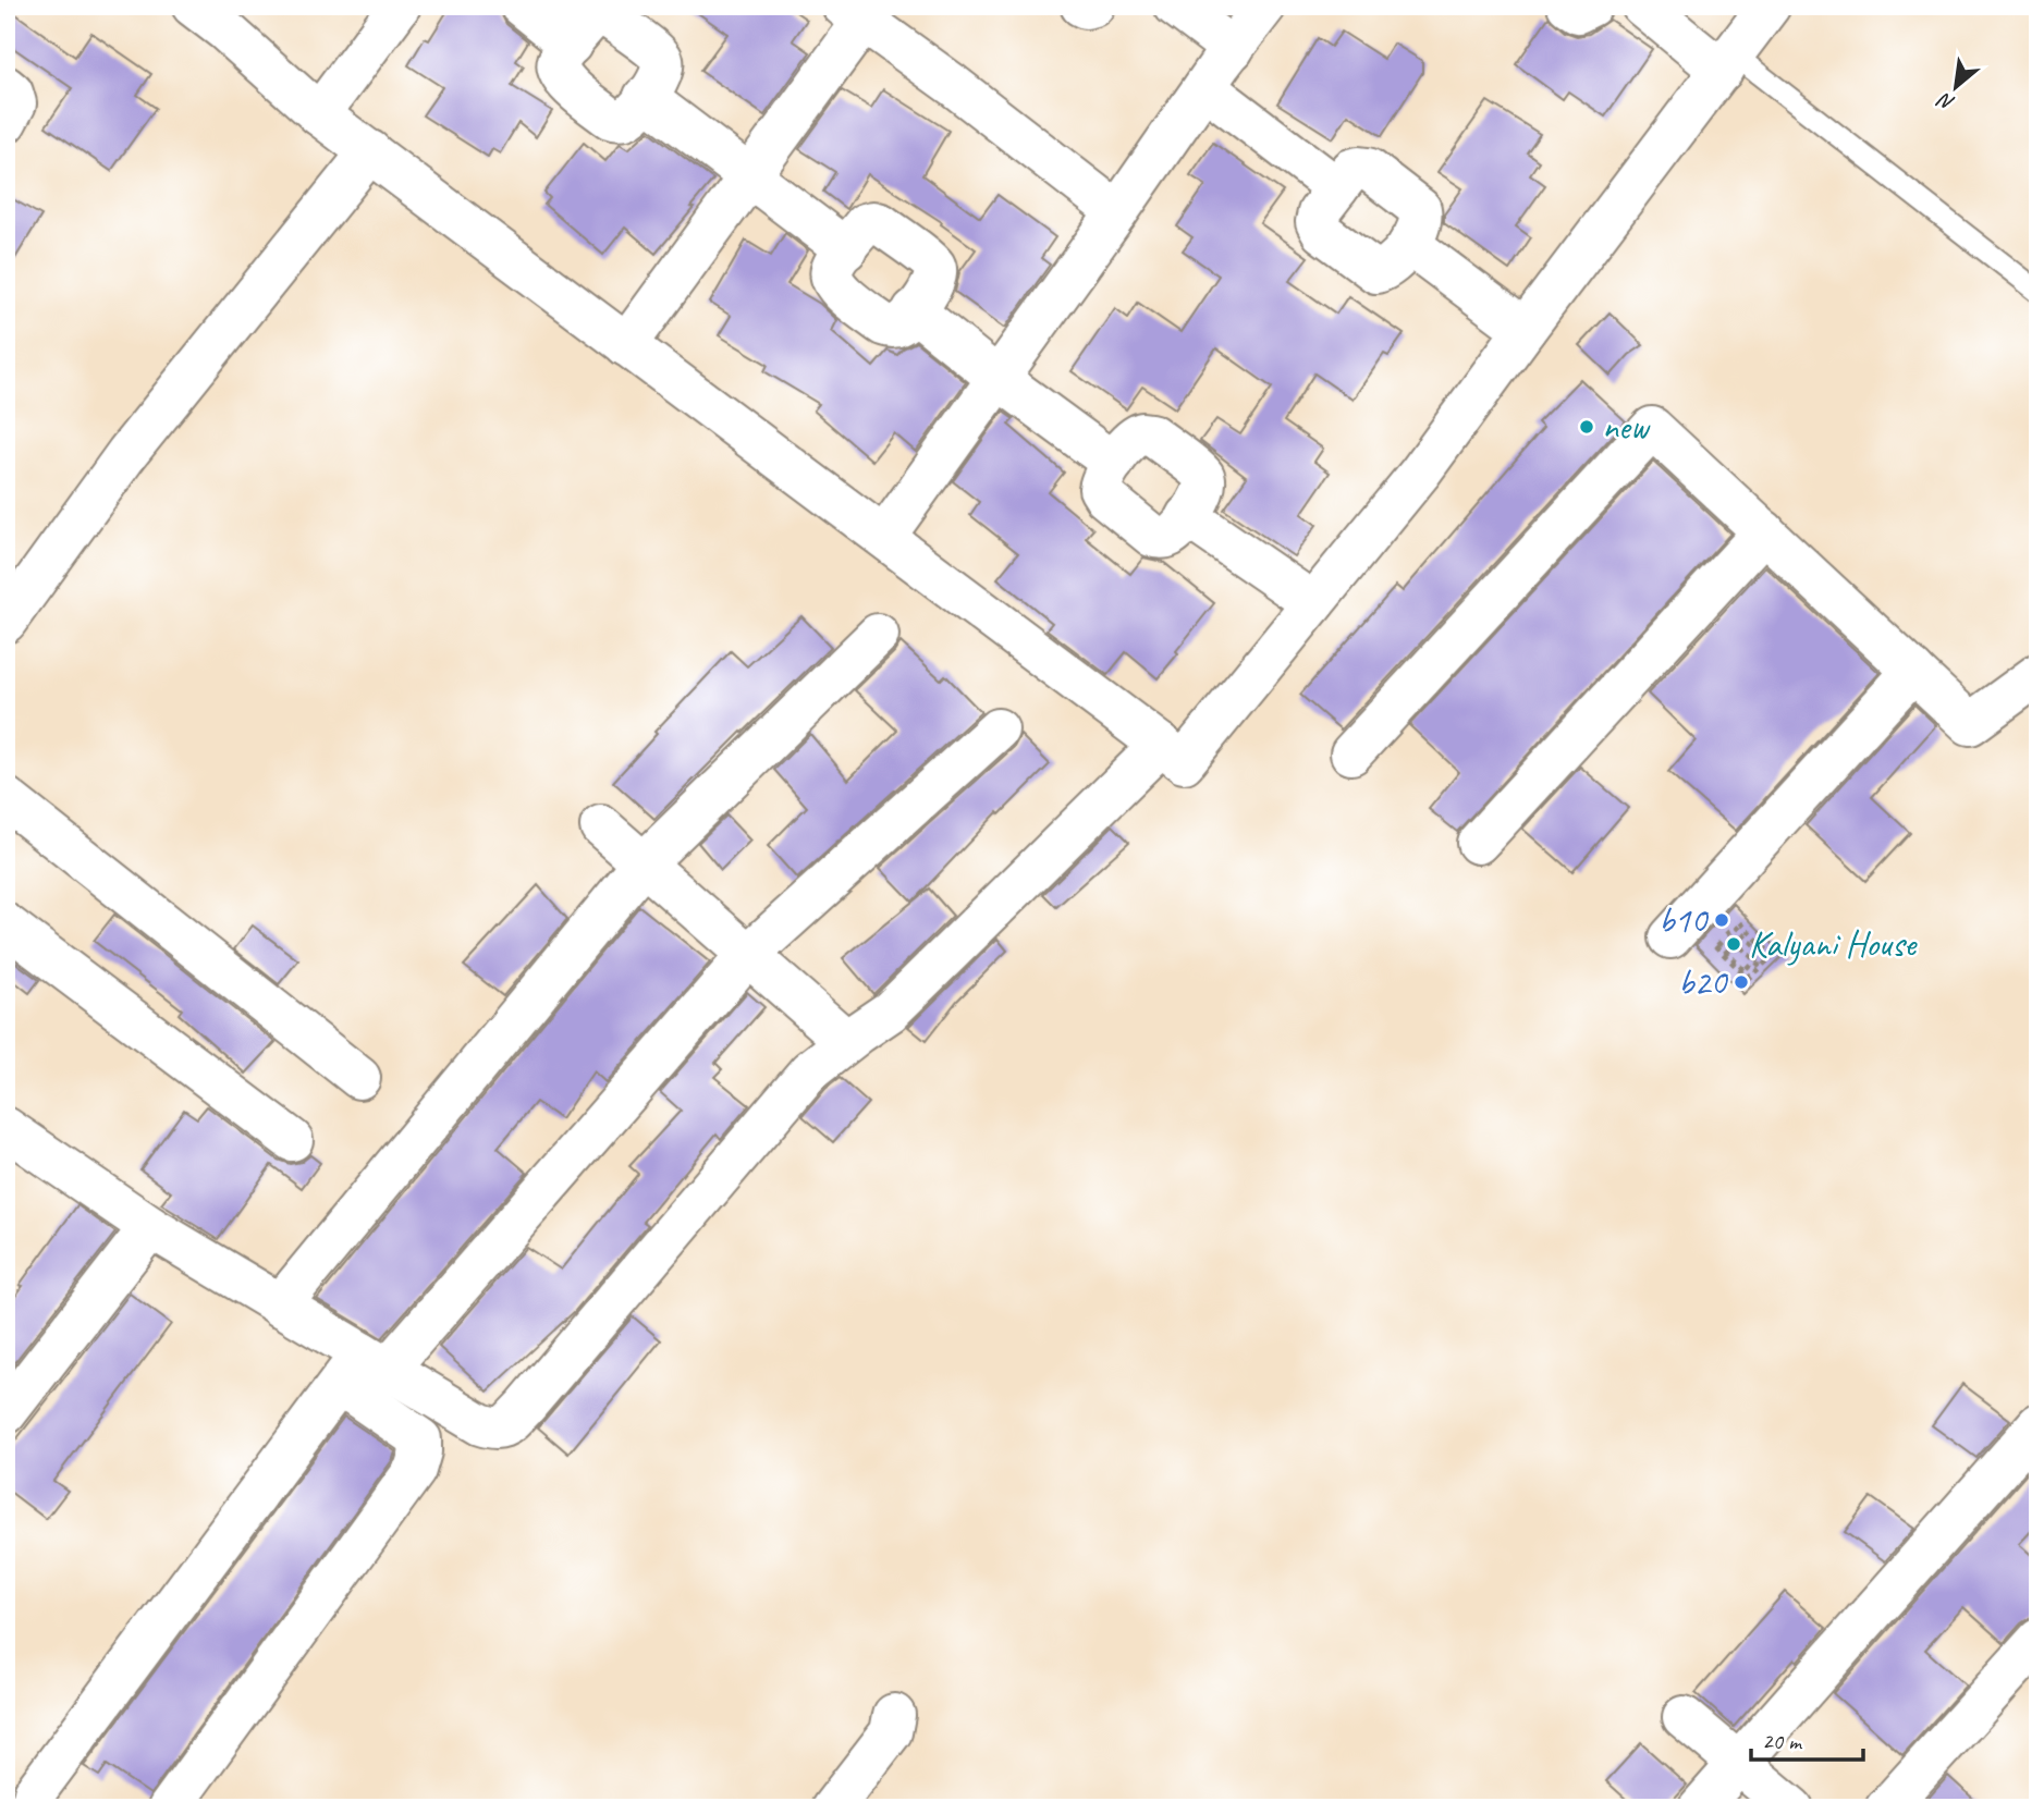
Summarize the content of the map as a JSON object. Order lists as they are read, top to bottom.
{
  "places": [
    "new",
    "b10",
    "Kalyani House",
    "b20"
  ],
  "scale_bar": "20 m",
  "north": "bottom left"
}
